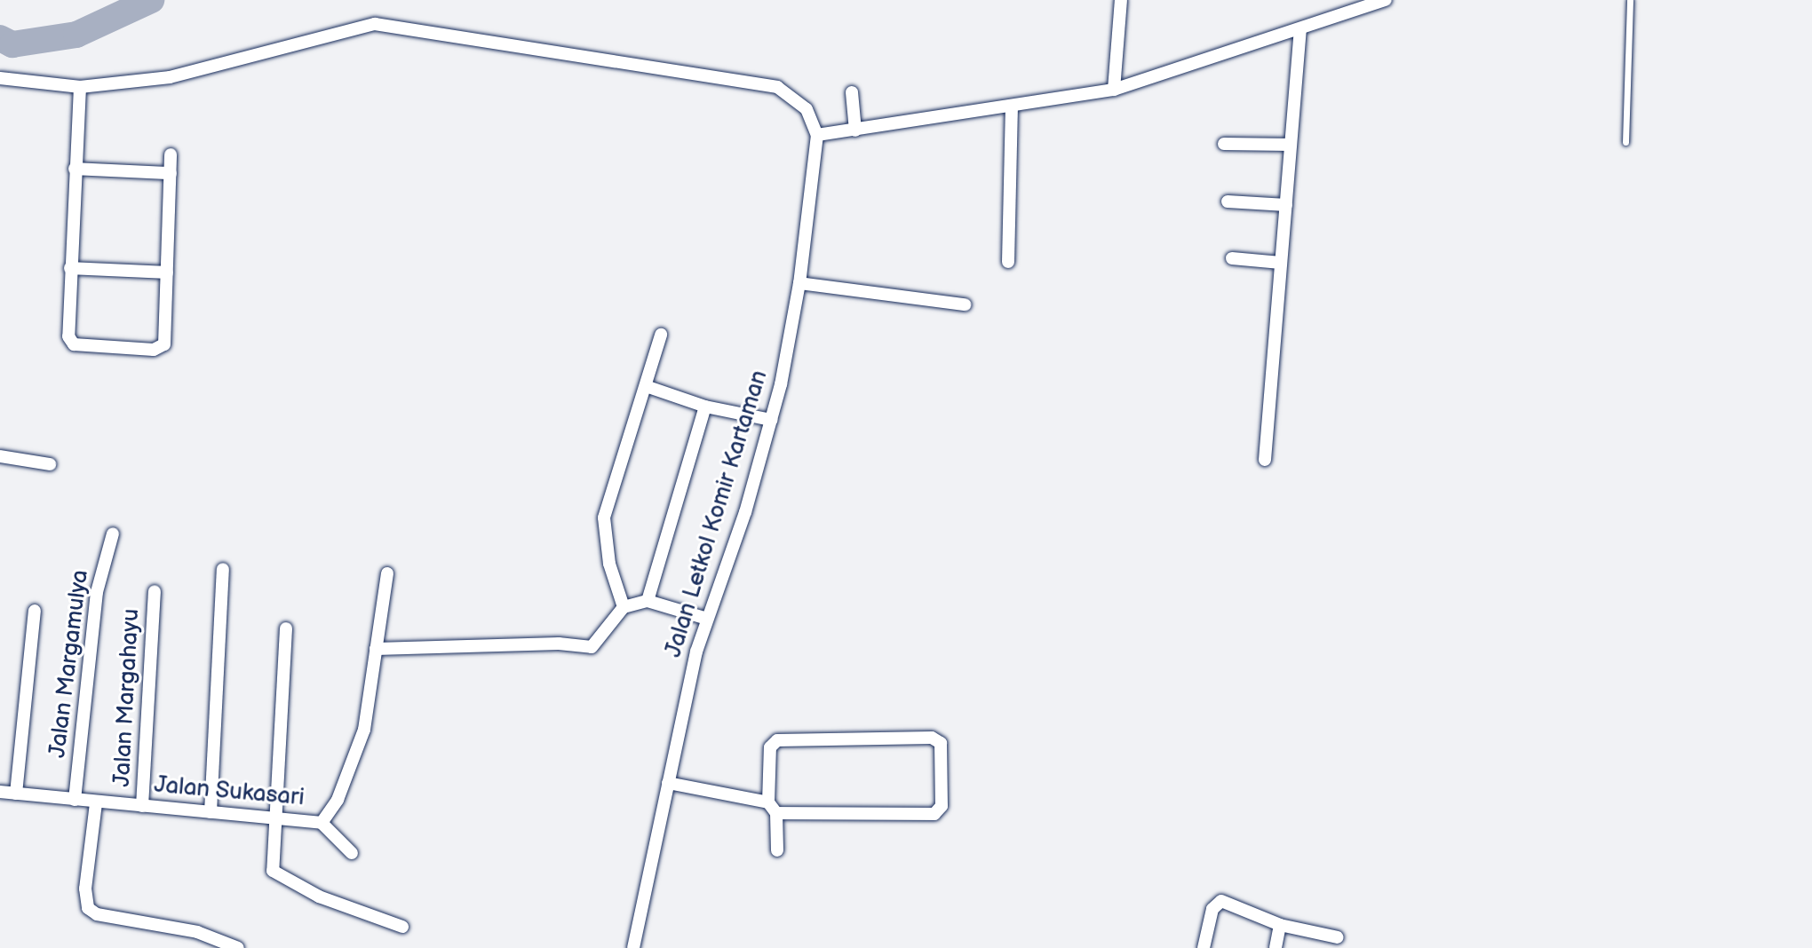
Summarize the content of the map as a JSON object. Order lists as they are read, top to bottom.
{
  "streets": {
    "street": [
      "Jalan Letkol Komir Kartaman",
      "Jalan Margamulya",
      "Jalan Margahayu",
      "Jalan Sukasari"
    ]
  },
  "crossings": [
    ["Jalan Margamulya", "Jalan Sukasari"],
    ["Jalan Margahayu", "Jalan Sukasari"]
  ]
}
